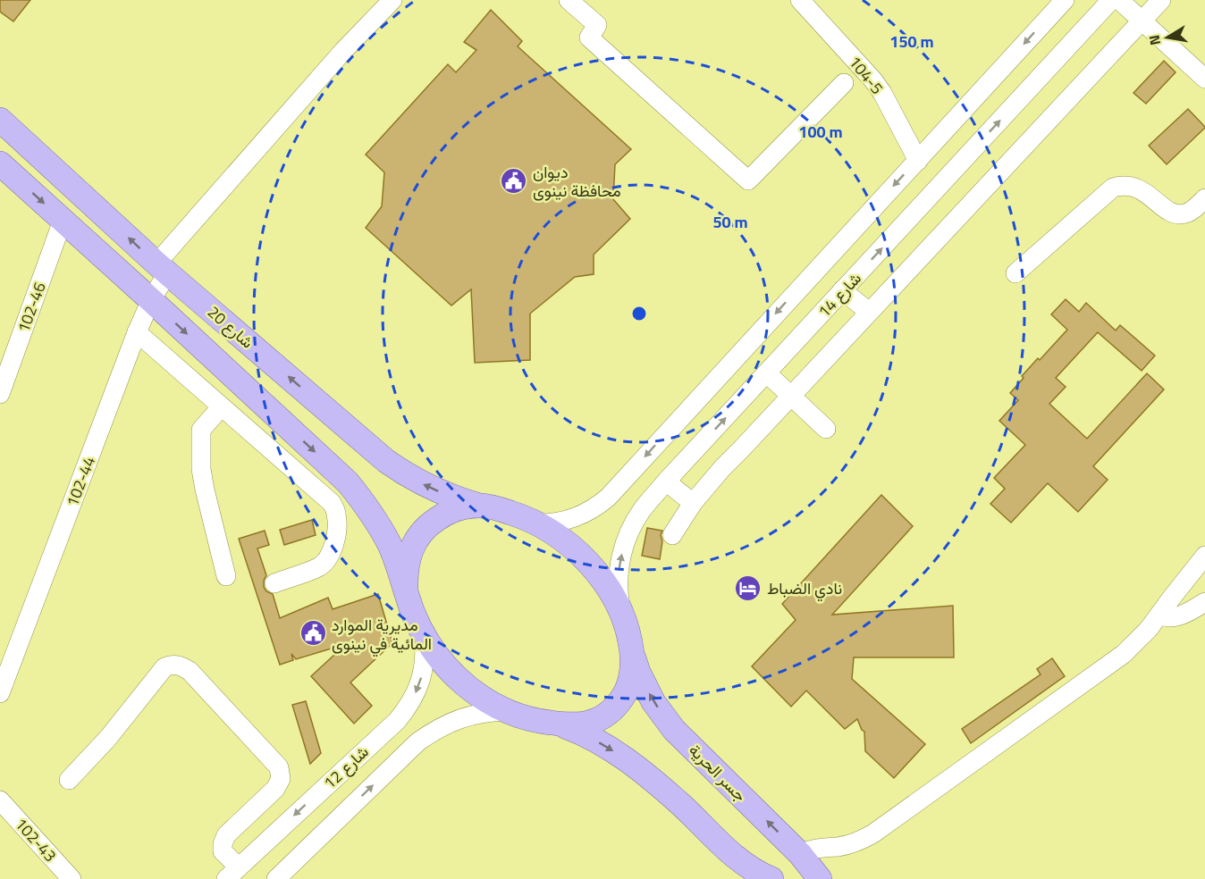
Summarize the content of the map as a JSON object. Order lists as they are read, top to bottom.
{
  "streets": {
    "main road": ["شارع 20", "جسر الحرية"],
    "street": [
      "104-5",
      "شارع 14",
      "102-46",
      "102-44",
      "شارع 12",
      "102-43"
    ]
  },
  "crossings": [
    ["102-46", "شارع 20"],
    ["شارع 20", "102-44"],
    ["شارع 20", "شارع 12"]
  ],
  "places": {
    "public building": ["ديوان محافظة نينوى", "مديرية الموارد المائية في نينوى"],
    "hotel": ["نادي الضباط"]
  },
  "north": "left",
  "rings": ["150 m", "100 m", "50 m"]
}
